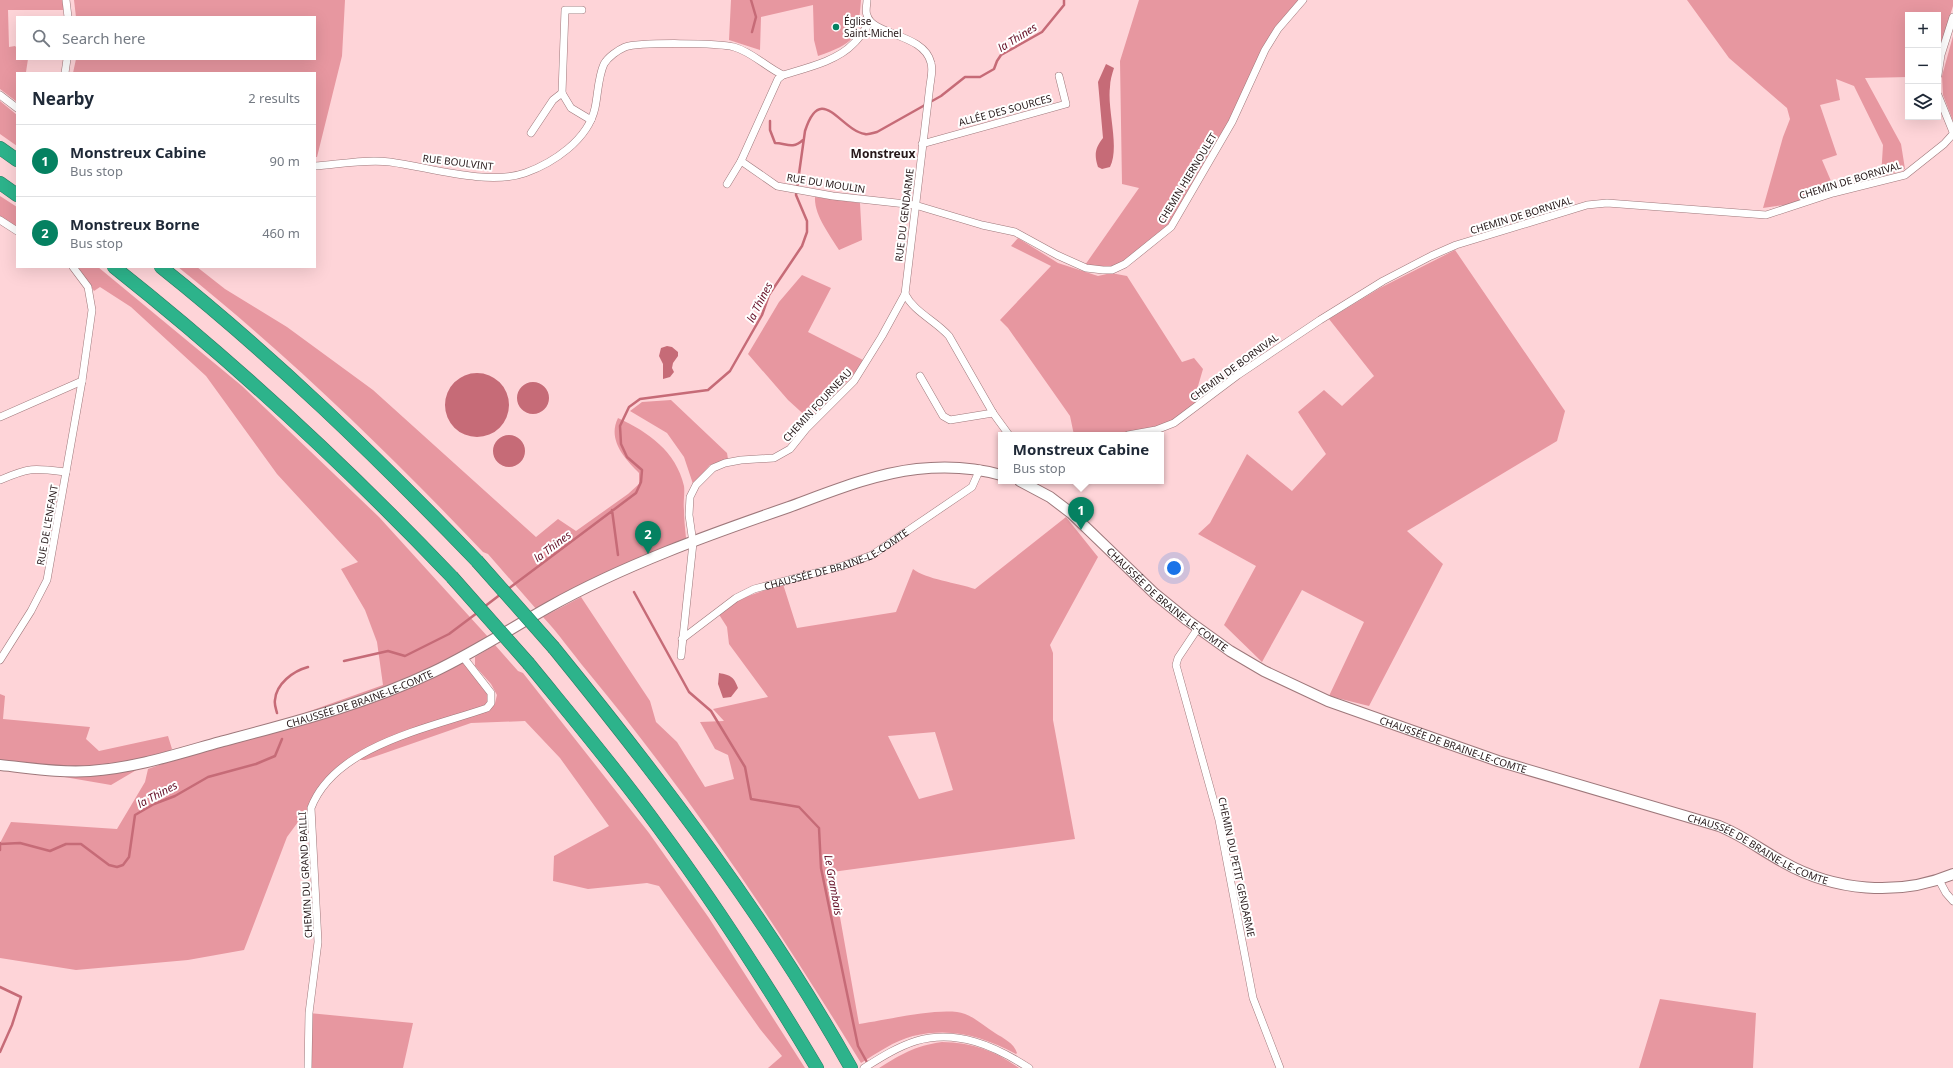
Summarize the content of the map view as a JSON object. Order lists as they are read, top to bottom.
{
  "streets": {
    "main road": ["CHAUSSÉE DE BRAINE-LE-COMTE"],
    "street": [
      "ALLÉE DES SOURCES",
      "RUE BOULVINT",
      "CHEMIN HIERNOULET",
      "CHEMIN DE BORNIVAL",
      "RUE DU MOULIN",
      "RUE DU GENDARME",
      "CHEMIN FOURNEAU",
      "RUE DE L'ENFANT",
      "CHEMIN DU PETIT GENDARME",
      "CHEMIN DU GRAND BAILLI"
    ]
  },
  "crossings": [
    ["ALLÉE DES SOURCES", "RUE DU GENDARME"],
    ["CHEMIN HIERNOULET", "RUE DU MOULIN"],
    ["CHEMIN HIERNOULET", "RUE DU GENDARME"],
    ["RUE DU MOULIN", "RUE DU GENDARME"],
    ["RUE DU GENDARME", "CHEMIN FOURNEAU"],
    ["CHEMIN FOURNEAU", "CHAUSSÉE DE BRAINE-LE-COMTE"],
    ["CHAUSSÉE DE BRAINE-LE-COMTE", "CHEMIN DU PETIT GENDARME"],
    ["CHAUSSÉE DE BRAINE-LE-COMTE", "CHEMIN DU GRAND BAILLI"]
  ],
  "districts": ["Monstreux"],
  "water": ["la Thines", "Le Grambais"],
  "places": ["Église Saint-Michel"],
  "page": {
    "map_buttons": ["+", "−"],
    "search": "Search here",
    "heading": ["Nearby", "2 results"],
    "list": [
      {
        "mark": "1",
        "name": "Monstreux Cabine",
        "note": "Bus stop",
        "value": "90 m"
      },
      {
        "mark": "2",
        "name": "Monstreux Borne",
        "note": "Bus stop",
        "value": "460 m"
      }
    ],
    "popup": ["Monstreux Cabine", "Bus stop"],
    "pins": ["1", "2"]
  }
}
